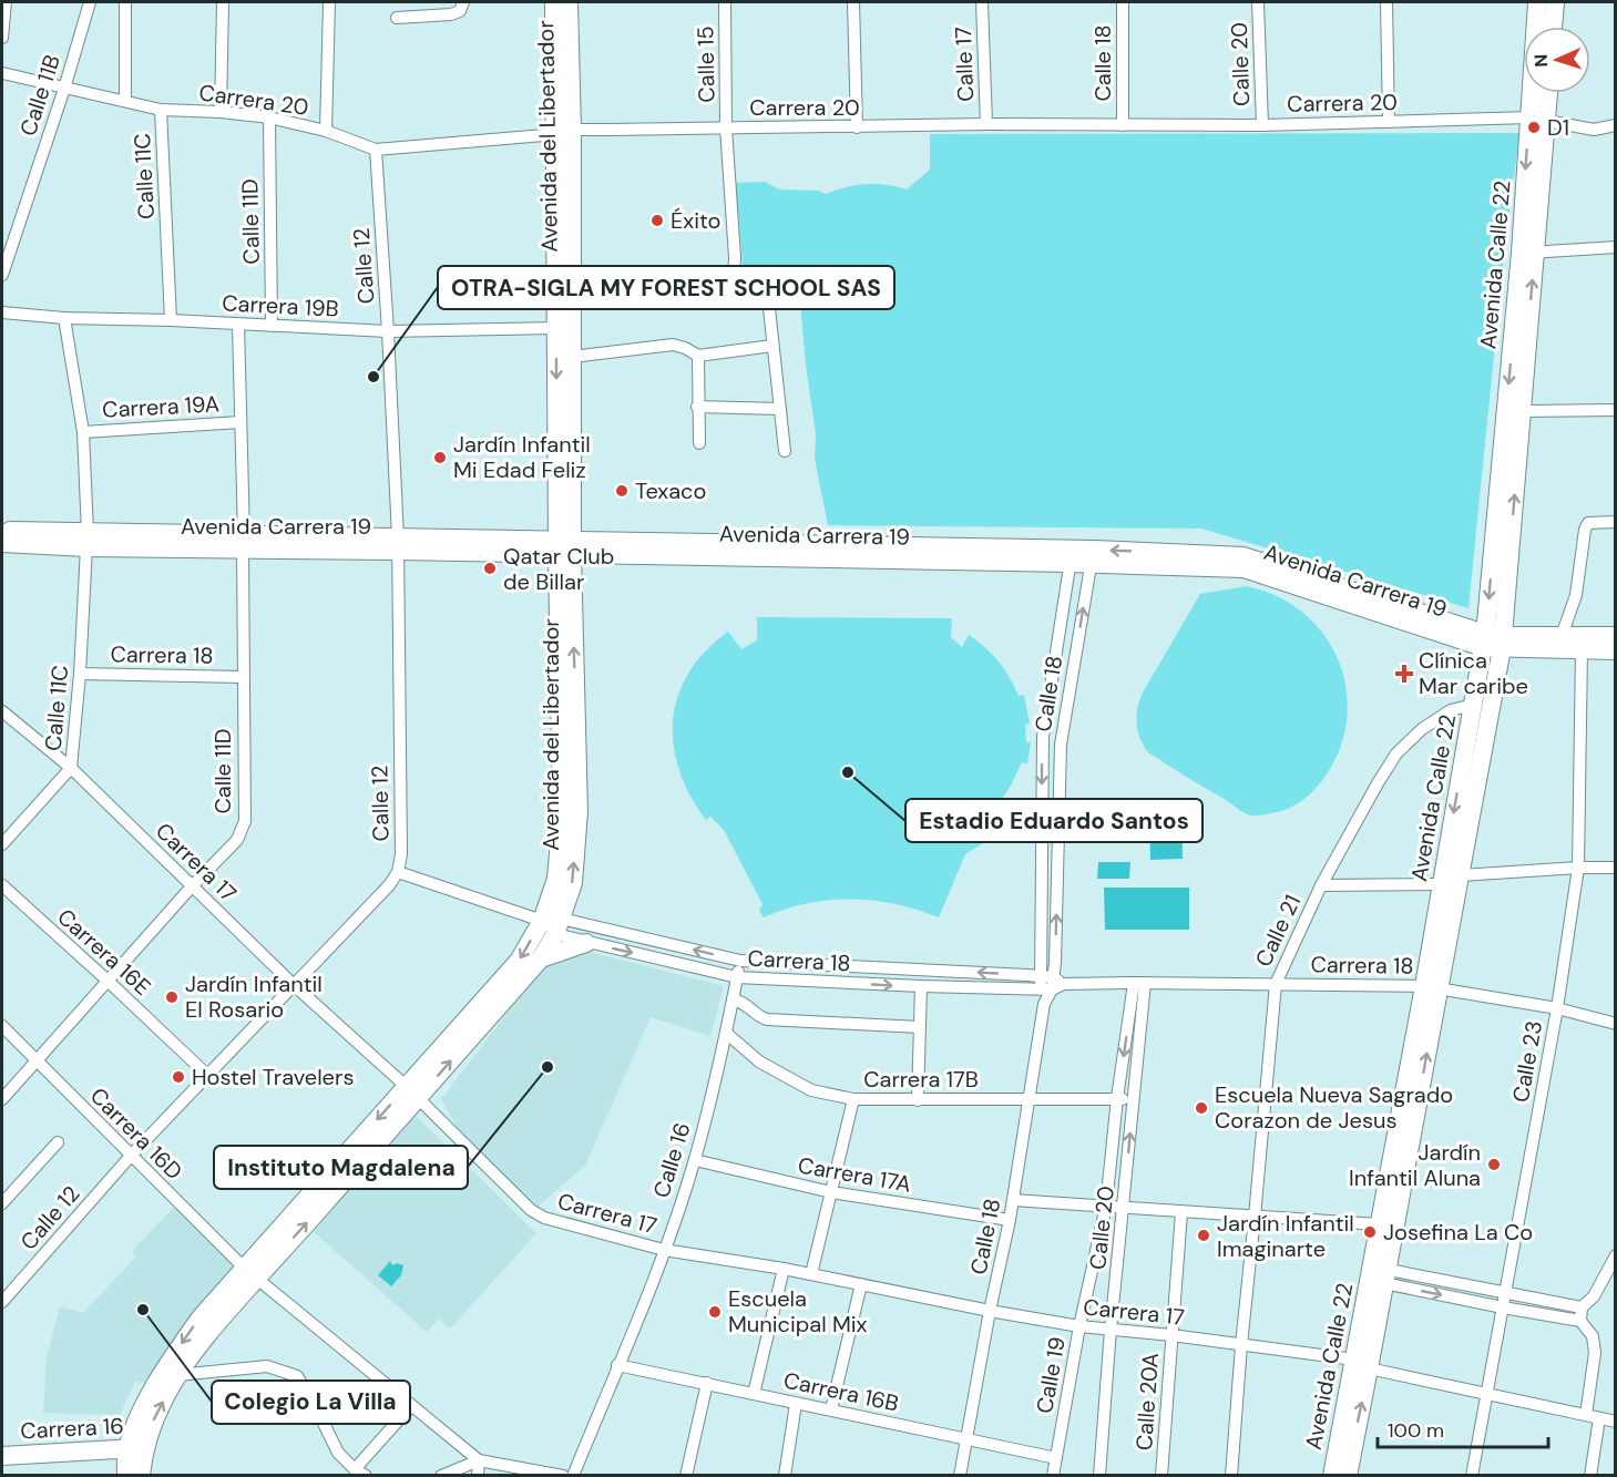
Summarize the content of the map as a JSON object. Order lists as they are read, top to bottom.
{
  "streets": {
    "main road": [
      "Avenida del Libertador",
      "Avenida Calle 22",
      "Avenida Carrera 19",
      "Carrera 16"
    ],
    "street": [
      "Calle 18",
      "Calle 15",
      "Calle 17",
      "Calle 20",
      "Calle 11B",
      "Carrera 20",
      "Calle 11C",
      "Calle 11D",
      "Calle 12",
      "Carrera 19B",
      "Carrera 19A",
      "Carrera 18",
      "Carrera 17",
      "Calle 21",
      "Carrera 16E",
      "Calle 23",
      "Carrera 17B",
      "Carrera 16D",
      "Calle 16",
      "Carrera 17A",
      "Calle 19",
      "Carrera 16B",
      "Calle 20A"
    ]
  },
  "crossings": [
    ["Calle 18", "Carrera 20"],
    ["Calle 18", "Avenida Carrera 19"],
    ["Calle 18", "Carrera 18"],
    ["Calle 18", "Carrera 17"],
    ["Calle 18", "Carrera 17B"],
    ["Calle 18", "Carrera 17A"],
    ["Calle 18", "Carrera 16B"],
    ["Calle 15", "Carrera 20"],
    ["Calle 17", "Carrera 20"],
    ["Calle 20", "Carrera 20"],
    ["Calle 20", "Carrera 18"],
    ["Calle 20", "Carrera 17"],
    ["Calle 20", "Carrera 17B"],
    ["Calle 20", "Calle 19"],
    ["Calle 11B", "Carrera 20"],
    ["Carrera 20", "Avenida del Libertador"],
    ["Carrera 20", "Calle 11C"],
    ["Carrera 20", "Calle 11D"],
    ["Carrera 20", "Avenida Calle 22"],
    ["Carrera 20", "Calle 12"],
    ["Avenida del Libertador", "Carrera 19B"],
    ["Avenida del Libertador", "Avenida Carrera 19"],
    ["Avenida del Libertador", "Carrera 18"],
    ["Avenida del Libertador", "Carrera 17"],
    ["Avenida del Libertador", "Carrera 16D"],
    ["Avenida del Libertador", "Carrera 16"],
    ["Calle 11C", "Carrera 19B"],
    ["Calle 11C", "Carrera 19A"],
    ["Calle 11C", "Avenida Carrera 19"],
    ["Calle 11C", "Carrera 18"],
    ["Calle 11C", "Carrera 17"],
    ["Calle 11D", "Carrera 19B"],
    ["Calle 11D", "Carrera 19A"],
    ["Calle 11D", "Avenida Carrera 19"],
    ["Calle 11D", "Carrera 18"],
    ["Calle 11D", "Carrera 17"],
    ["Calle 11D", "Carrera 16E"],
    ["Calle 11D", "Carrera 16D"],
    ["Avenida Calle 22", "Avenida Carrera 19"],
    ["Avenida Calle 22", "Carrera 18"],
    ["Avenida Calle 22", "Carrera 17"],
    ["Avenida Calle 22", "Calle 21"],
    ["Calle 12", "Carrera 19B"],
    ["Calle 12", "Avenida Carrera 19"],
    ["Calle 12", "Carrera 18"],
    ["Calle 12", "Carrera 17"],
    ["Calle 12", "Carrera 16E"],
    ["Calle 12", "Carrera 16D"],
    ["Avenida Carrera 19", "Calle 23"],
    ["Carrera 18", "Calle 21"],
    ["Carrera 18", "Calle 23"],
    ["Carrera 18", "Calle 16"],
    ["Carrera 17", "Calle 21"],
    ["Carrera 17", "Calle 23"],
    ["Carrera 17", "Calle 16"],
    ["Carrera 17", "Calle 19"],
    ["Carrera 17", "Calle 20A"],
    ["Carrera 17B", "Calle 16"],
    ["Calle 16", "Carrera 17A"],
    ["Calle 16", "Carrera 16B"],
    ["Calle 19", "Carrera 16B"]
  ],
  "places": {
    "other": [
      "D1",
      "Éxito",
      "OTRA-SIGLA MY FOREST SCHOOL SAS",
      "Jardín Infantil Mi Edad Feliz",
      "Texaco",
      "Qatar Club de Billar",
      "Estadio Eduardo Santos",
      "Jardín Infantil El Rosario",
      "Instituto Magdalena",
      "Hostel Travelers",
      "Escuela Nueva Sagrado Corazon de Jesus",
      "Jardín Infantil Aluna",
      "Josefina La Co",
      "Jardín Infantil Imaginarte",
      "Colegio La Villa",
      "Escuela Municipal Mix"
    ],
    "health": ["Clínica Mar caribe"]
  },
  "scale_bar": "100 m",
  "north": "left"
}
